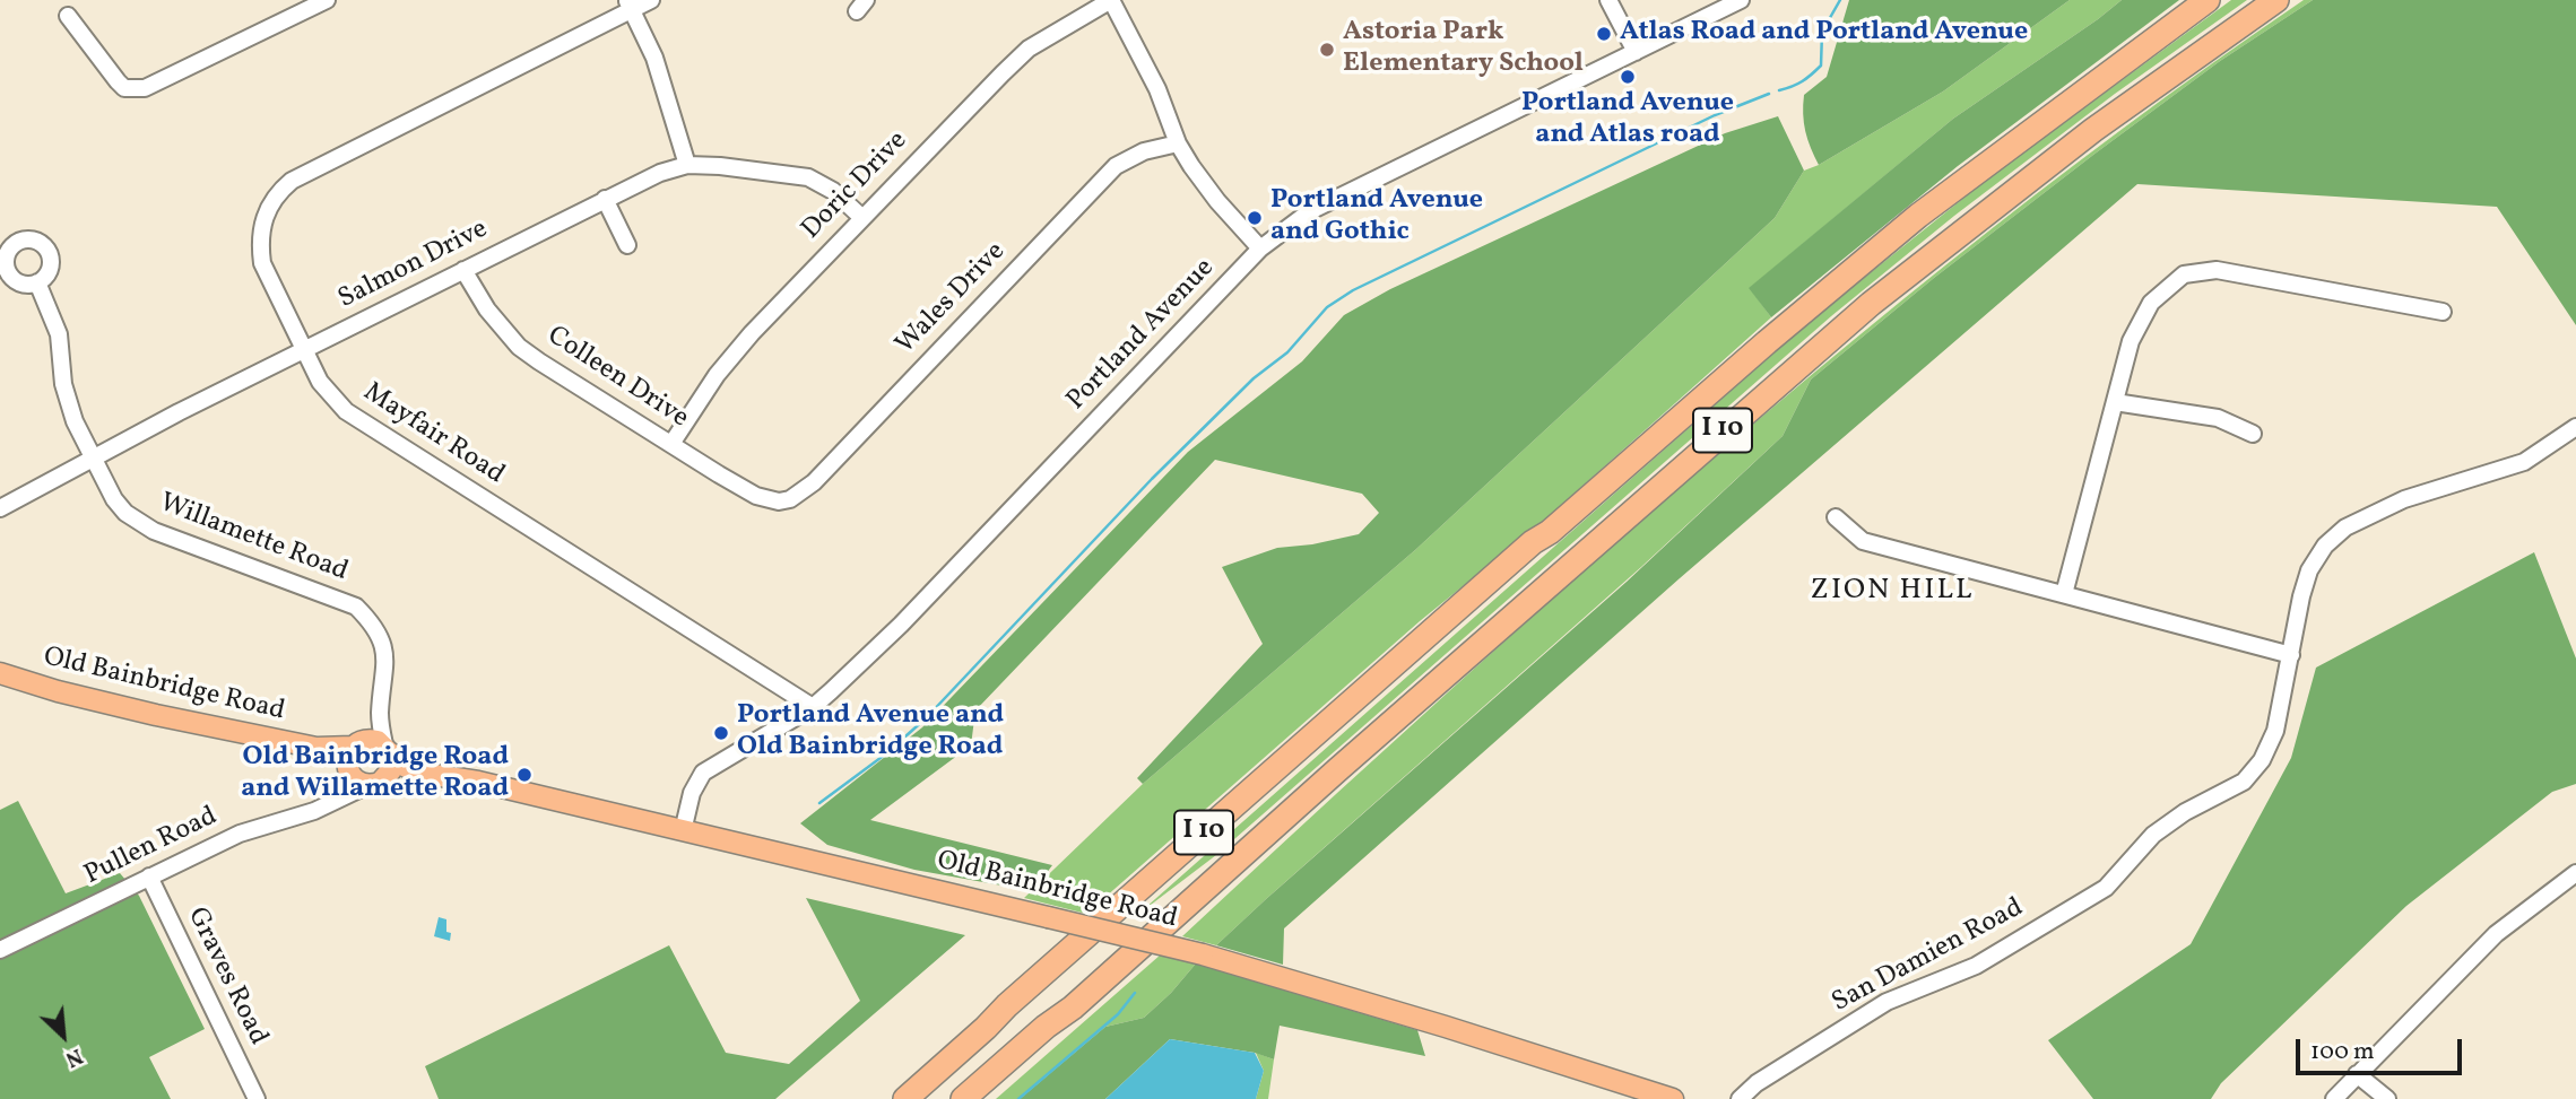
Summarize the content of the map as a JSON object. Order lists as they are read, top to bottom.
{
  "streets": {
    "highway": ["I 10"],
    "main road": ["Old Bainbridge Road"],
    "street": [
      "Doric Drive",
      "Salmon Drive",
      "Wales Drive",
      "Portland Avenue",
      "Colleen Drive",
      "Mayfair Road",
      "Willamette Road",
      "Pullen Road",
      "San Damien Road",
      "Graves Road"
    ]
  },
  "crossings": [
    ["Doric Drive", "Salmon Drive"],
    ["Doric Drive", "Colleen Drive"],
    ["Salmon Drive", "Colleen Drive"],
    ["Salmon Drive", "Mayfair Road"],
    ["Salmon Drive", "Willamette Road"],
    ["Wales Drive", "Colleen Drive"],
    ["Portland Avenue", "Mayfair Road"],
    ["Portland Avenue", "Old Bainbridge Road"],
    ["Willamette Road", "Old Bainbridge Road"],
    ["Willamette Road", "Pullen Road"],
    ["Old Bainbridge Road", "Pullen Road"],
    ["Pullen Road", "Graves Road"]
  ],
  "districts": ["ZION HILL"],
  "places": [
    "Atlas Road and Portland Avenue",
    "Astoria Park Elementary School",
    "Portland Avenue and Atlas road",
    "Portland Avenue and Gothic",
    "Portland Avenue and Old Bainbridge Road",
    "Old Bainbridge Road and Willamette Road"
  ],
  "scale_bar": "100 m",
  "north": "bottom right"
}
